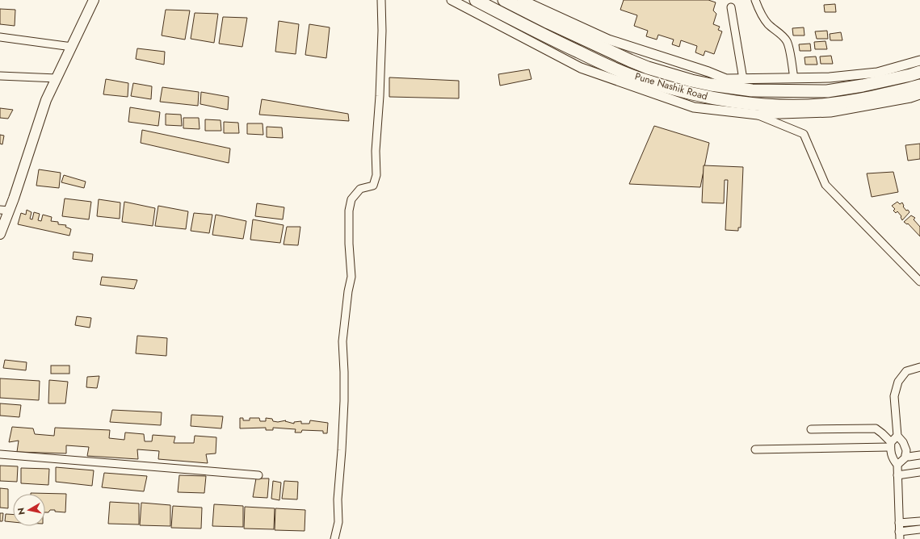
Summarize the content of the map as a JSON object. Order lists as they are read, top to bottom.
{
  "streets": {
    "highway": ["Pune Nashik Road"]
  },
  "north": "left"
}
